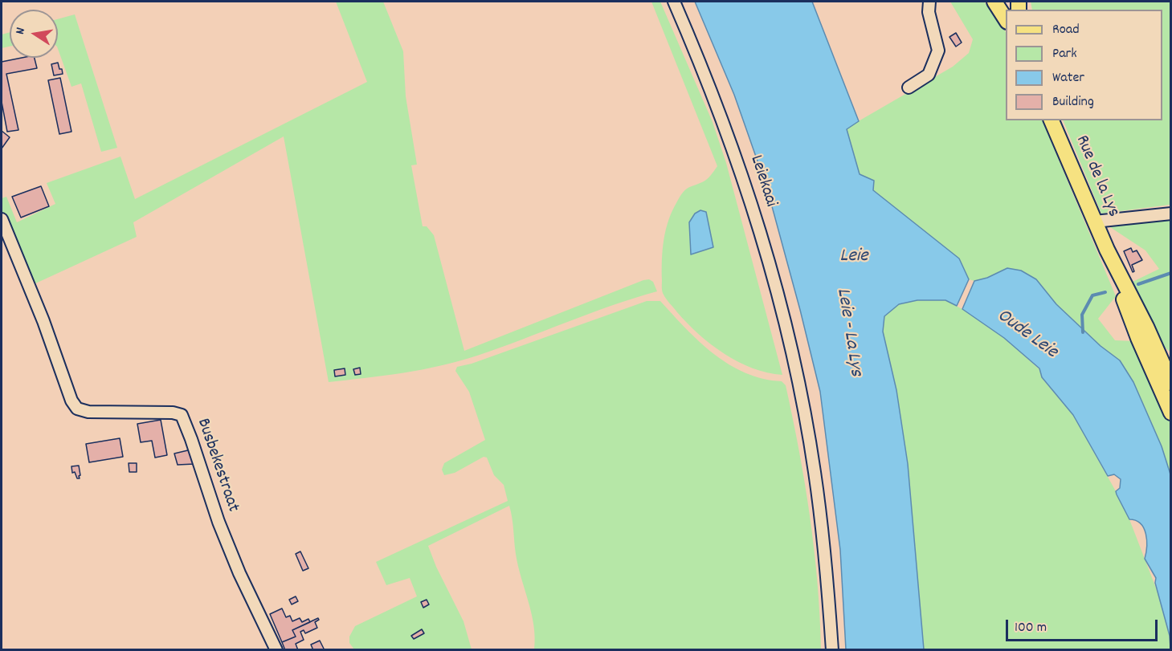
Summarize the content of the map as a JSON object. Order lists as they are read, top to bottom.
{
  "streets": {
    "main road": ["Rue de la Lys"],
    "street": ["Leiekaai", "Busbekestraat"]
  },
  "water": ["Leie", "Leie - La Lys", "Oude Leie"],
  "legend": [
    "Road",
    "Park",
    "Water",
    "Building"
  ],
  "scale_bar": "100 m",
  "north": "left"
}
